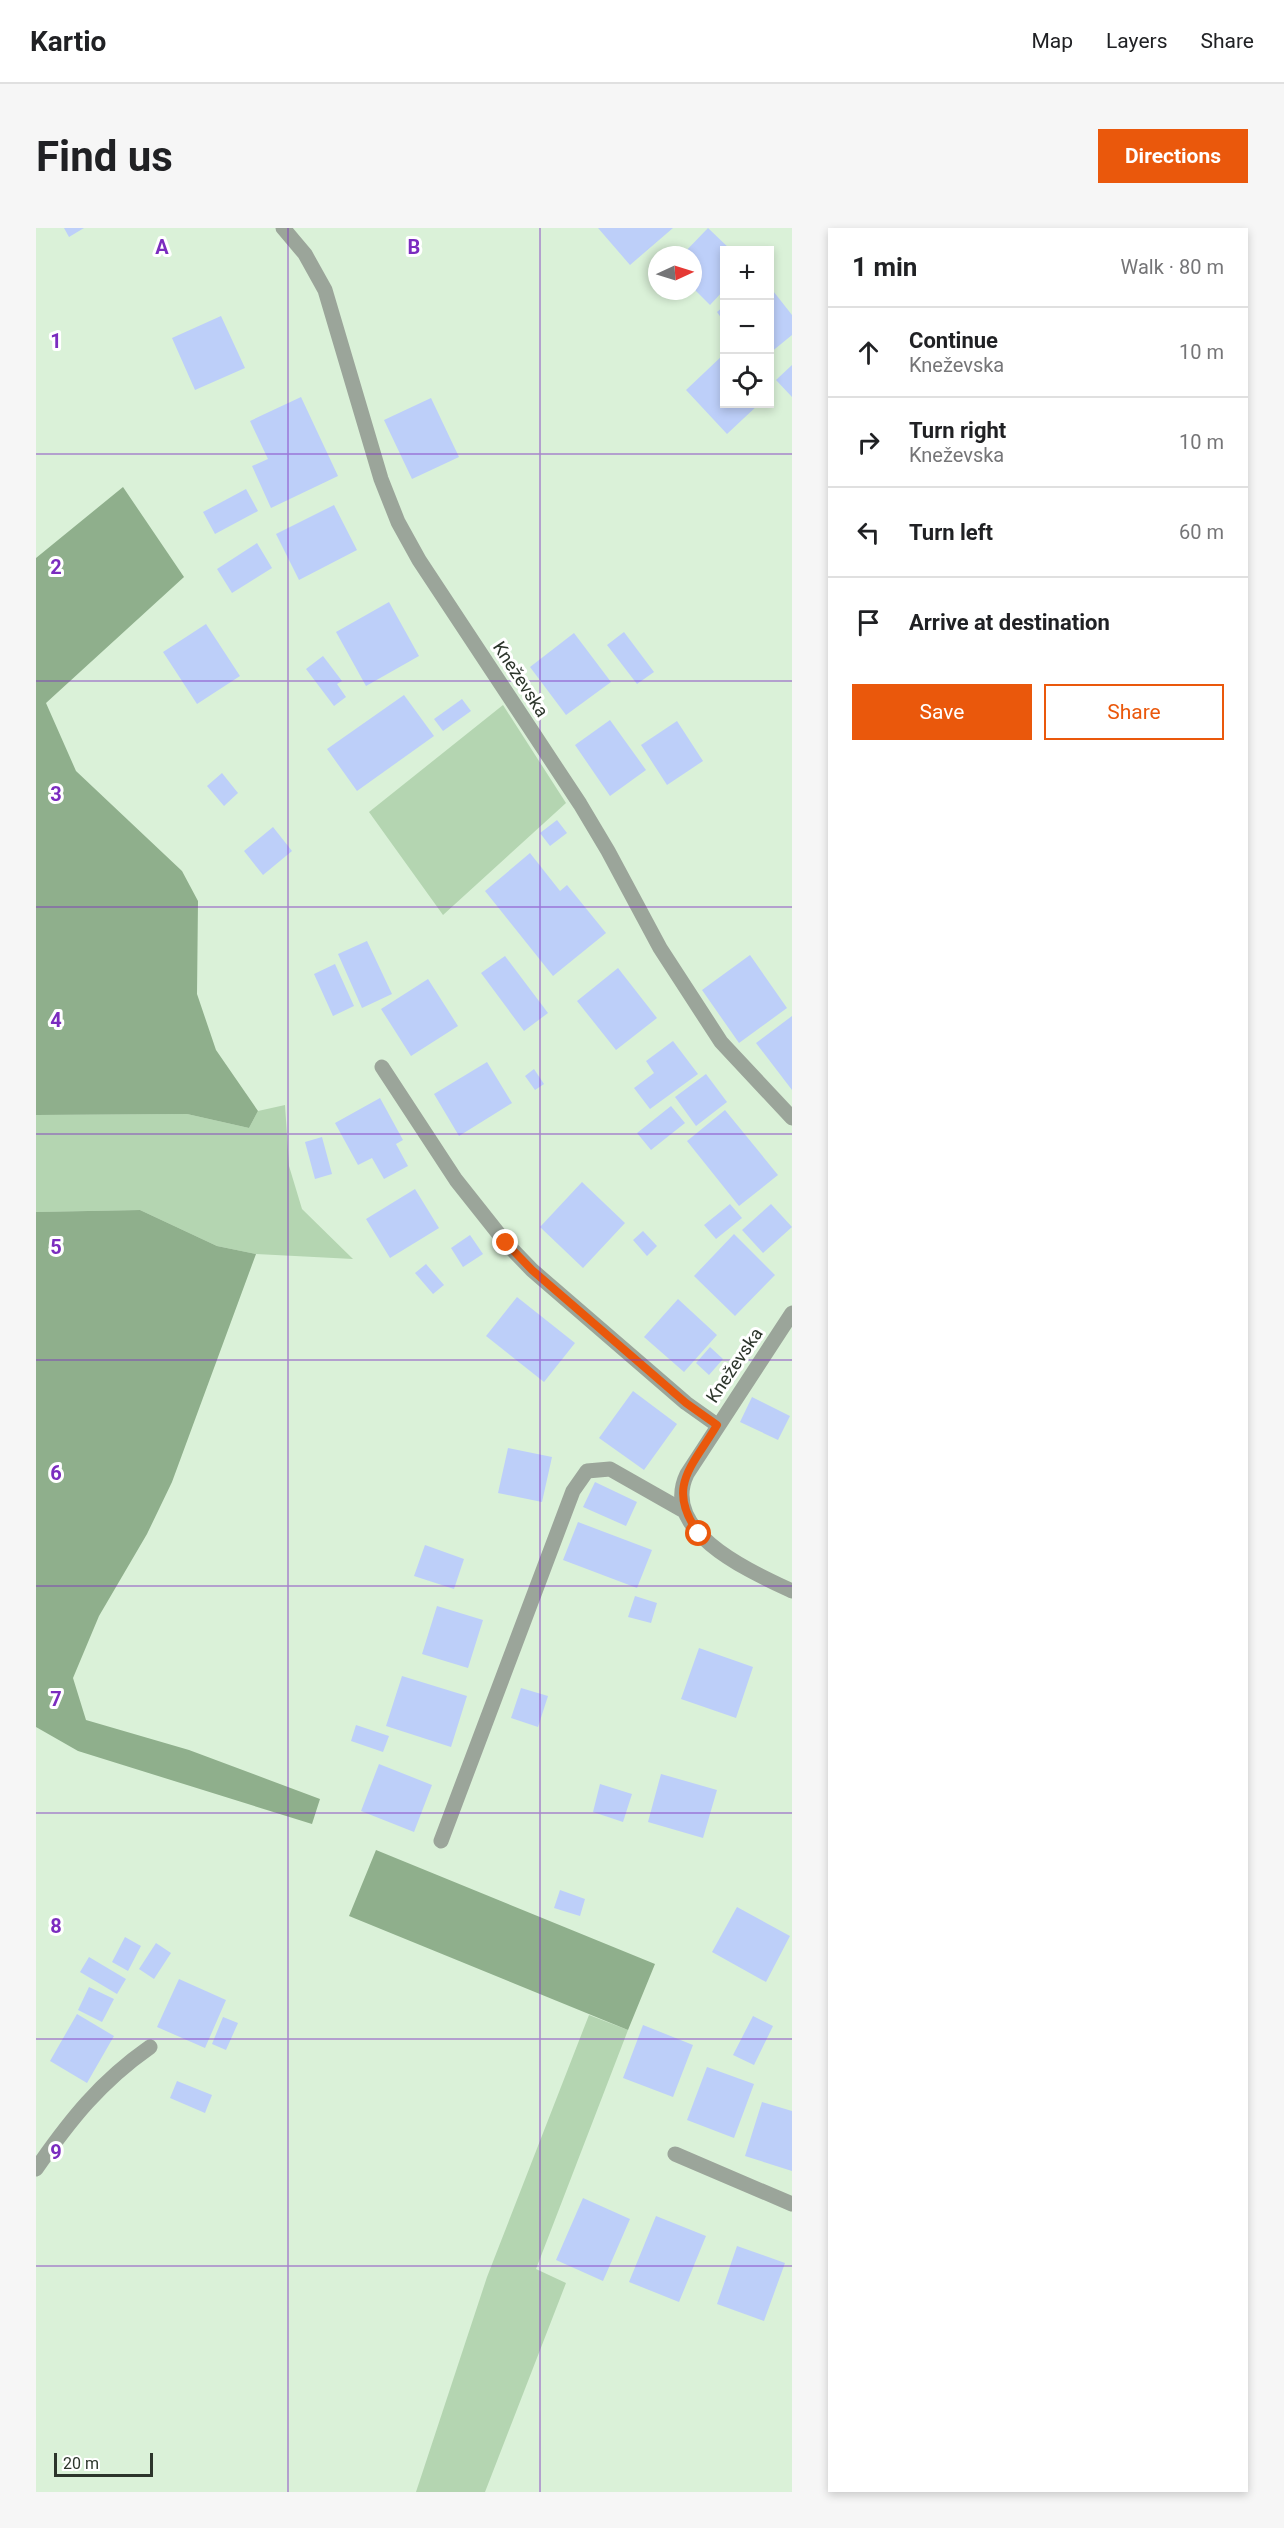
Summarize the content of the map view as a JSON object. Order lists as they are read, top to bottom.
{
  "streets": {
    "street": ["Kneževska"]
  },
  "scale_bar": "20 m",
  "north": "right",
  "page": {
    "header": "Kartio",
    "nav": ["Map", "Layers", "Share"],
    "buttons": [
      "Directions",
      ["Save", "Share"]
    ],
    "title": "Find us",
    "heading": ["1 min", "Walk · 80 m"],
    "map_buttons": ["+", "−"],
    "list": [
      ["Continue", "Kneževska", "10 m"],
      ["Turn right", "Kneževska", "10 m"],
      ["Turn left", "60 m"],
      "Arrive at destination"
    ],
    "scale": "20 m"
  },
  "grid": {
    "columns": ["A", "B"],
    "rows": [
      "1",
      "2",
      "3",
      "4",
      "5",
      "6",
      "7",
      "8",
      "9"
    ]
  }
}
